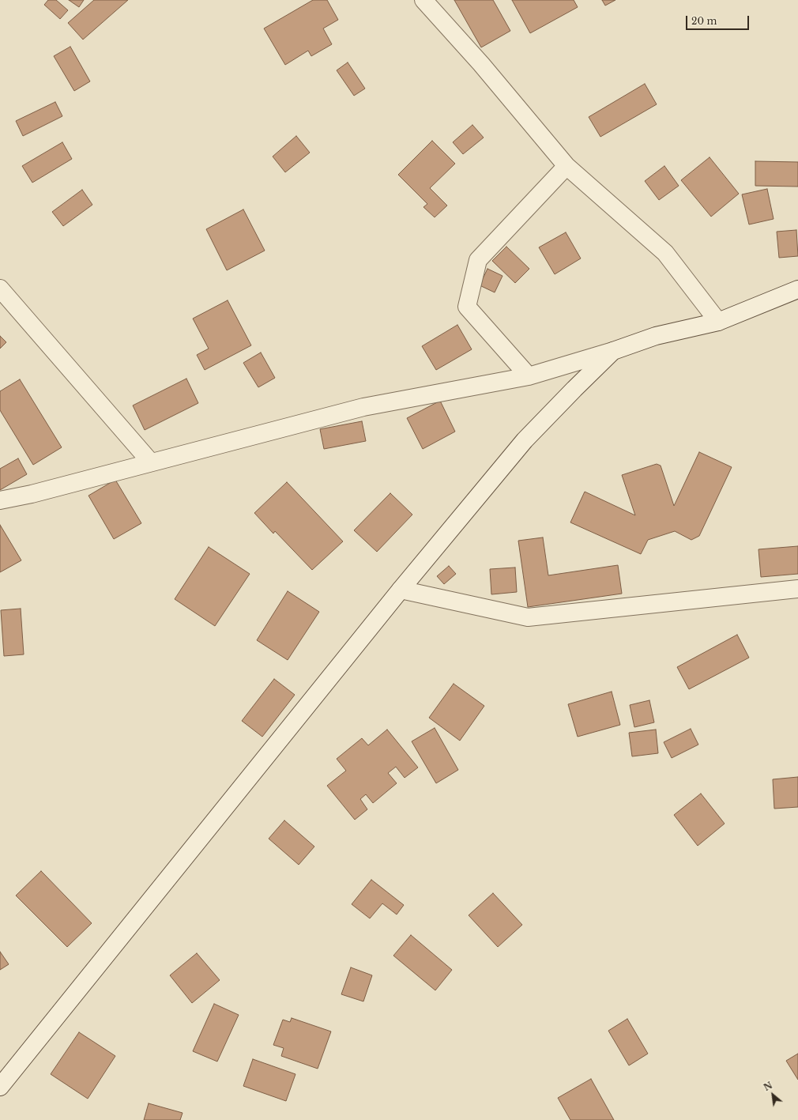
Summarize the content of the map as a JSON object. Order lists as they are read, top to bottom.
{
  "scale_bar": "20 m",
  "north": "top left"
}
